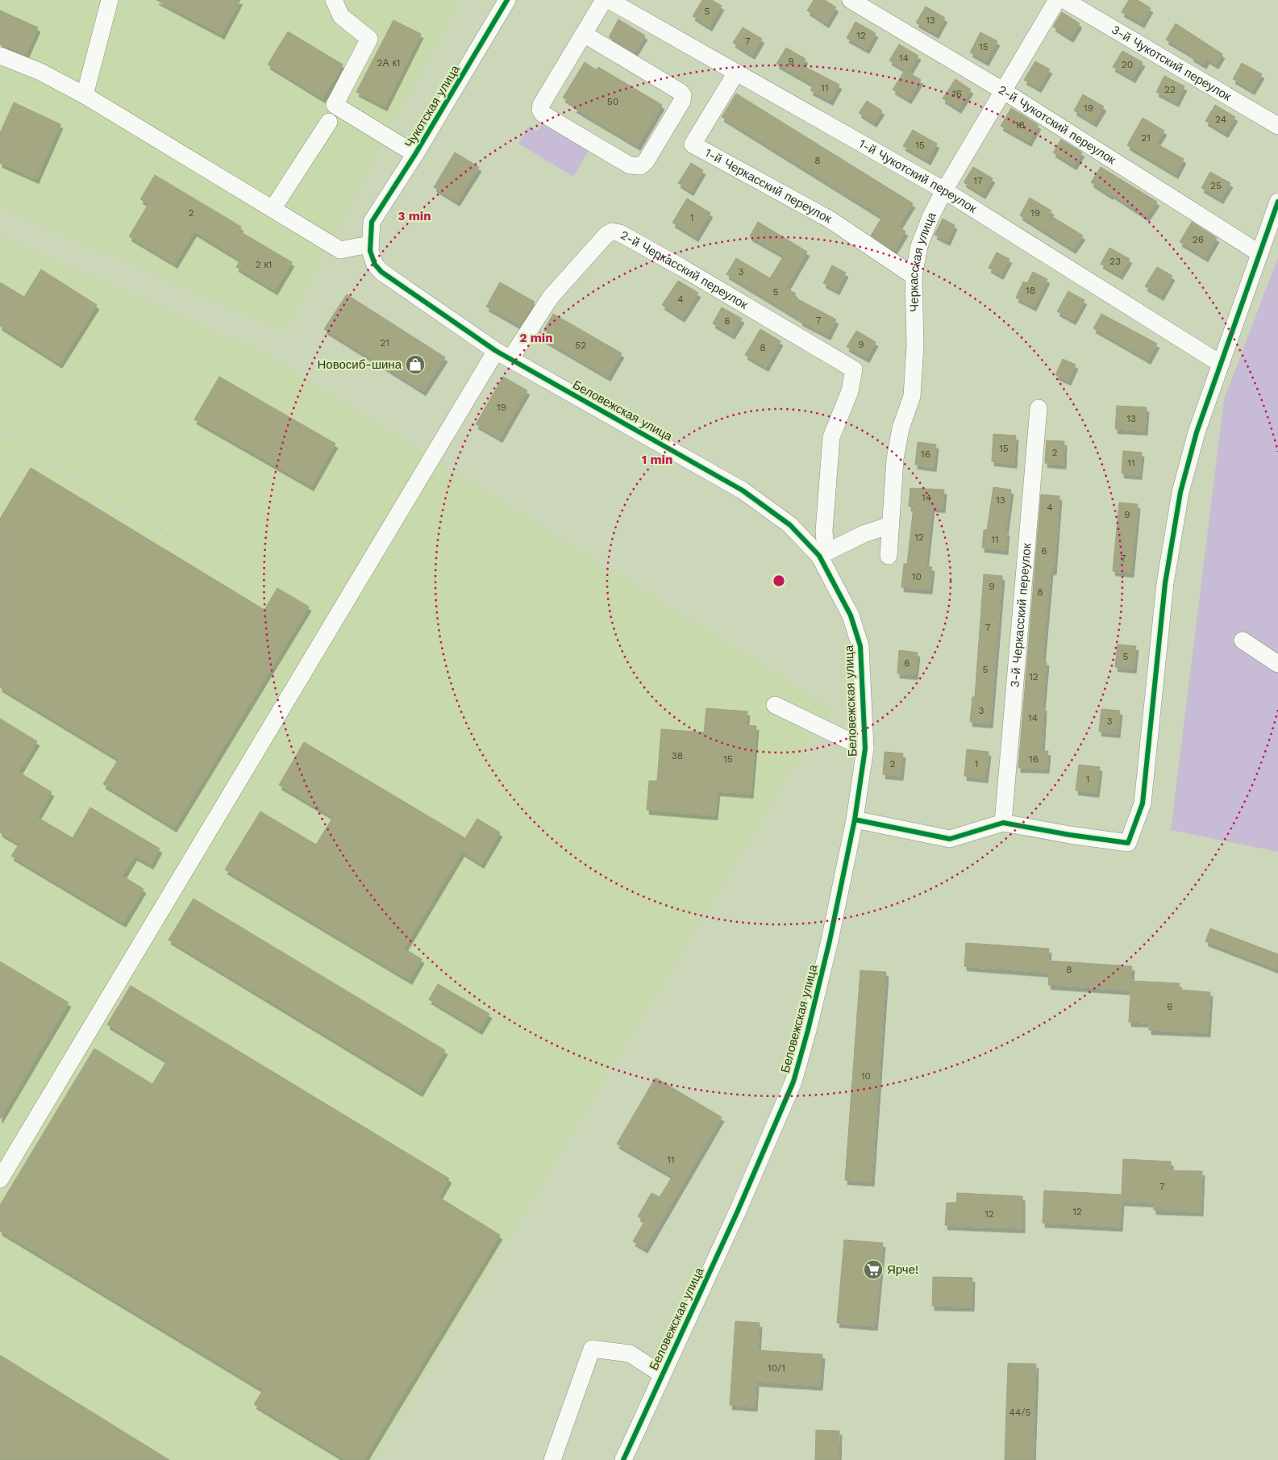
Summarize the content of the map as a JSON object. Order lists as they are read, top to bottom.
{
  "streets": {
    "street": [
      "3-й Чукотский переулок",
      "Чукотская улица",
      "2-й Чукотский переулок",
      "1-й Чукотский переулок",
      "1-й Черкасский переулок",
      "Черкасская улица",
      "2-й Черкасский переулок",
      "Беловежская улица",
      "3-й Черкасский переулок"
    ]
  },
  "crossings": [
    ["Чукотская улица", "Беловежская улица"],
    ["2-й Чукотский переулок", "Черкасская улица"],
    ["1-й Чукотский переулок", "1-й Черкасский переулок"],
    ["1-й Чукотский переулок", "Черкасская улица"],
    ["1-й Черкасский переулок", "Черкасская улица"],
    ["2-й Черкасский переулок", "Беловежская улица"]
  ],
  "places": {
    "shop": ["Новосиб-шина"],
    "supermarket": ["Ярче!"]
  },
  "house_numbers": [
    "5",
    "13",
    "12",
    "7",
    "15",
    "14",
    "9",
    "2А к1",
    "20",
    "11",
    "22",
    "16",
    "50",
    "19",
    "24",
    "18",
    "21",
    "15",
    "8",
    "17",
    "25",
    "2",
    "19",
    "1",
    "26",
    "23",
    "2 к1",
    "3",
    "18",
    "5",
    "4",
    "7",
    "6",
    "21",
    "9",
    "52",
    "8",
    "19",
    "13",
    "15",
    "2",
    "16",
    "11",
    "14",
    "13",
    "4",
    "9",
    "12",
    "11",
    "6",
    "7",
    "10",
    "9",
    "8",
    "7",
    "5",
    "6",
    "5",
    "12",
    "3",
    "14",
    "3",
    "38",
    "15",
    "16",
    "2",
    "1",
    "1",
    "8",
    "6",
    "10",
    "11",
    "7",
    "12",
    "12",
    "10/1",
    "44/5"
  ],
  "rings": ["3 min", "2 min", "1 min"]
}
